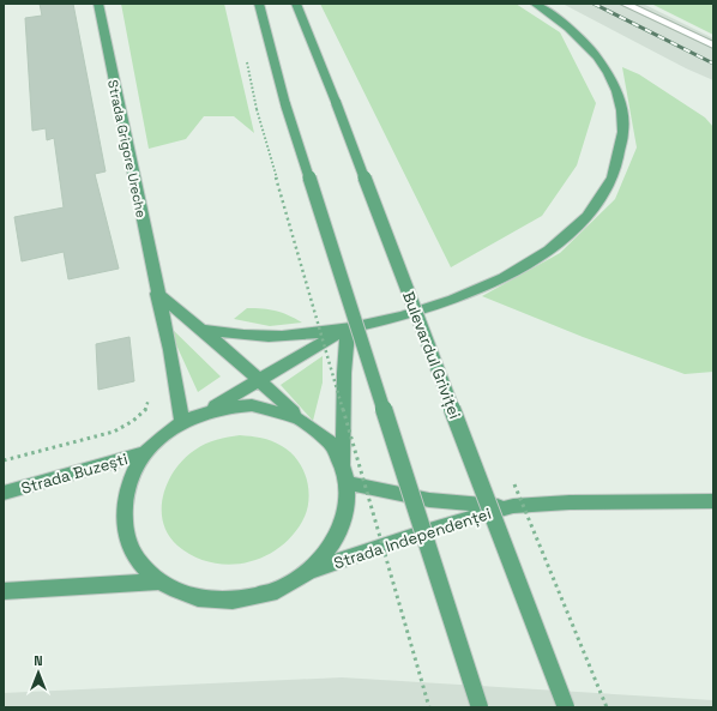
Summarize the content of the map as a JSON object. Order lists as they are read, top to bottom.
{
  "streets": {
    "main road": [
      "Strada Grigore Ureche",
      "Bulevardul Griviței",
      "Strada Buzești",
      "Strada Independenței"
    ]
  },
  "north": "top"
}
